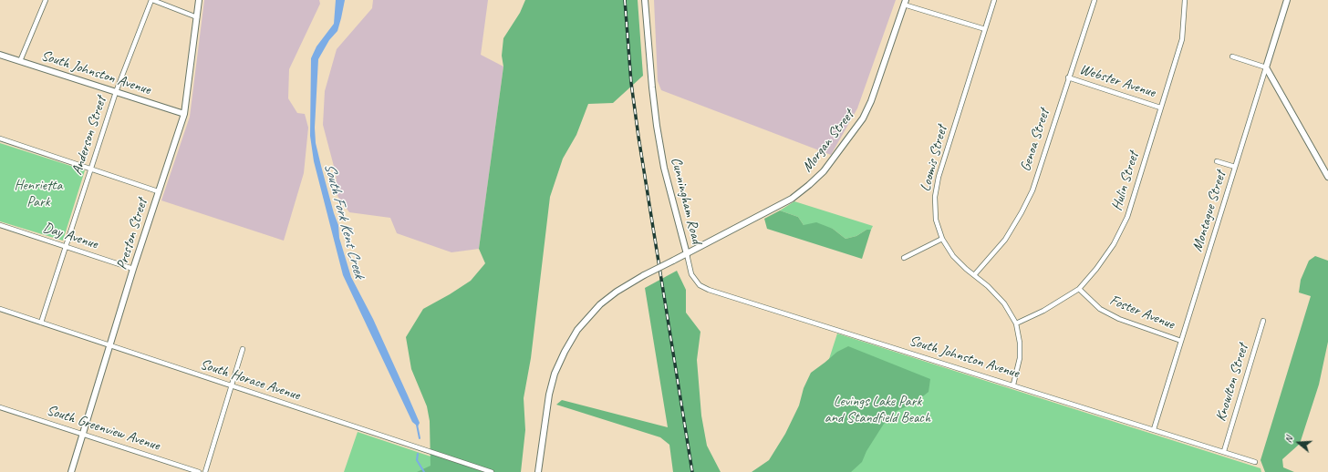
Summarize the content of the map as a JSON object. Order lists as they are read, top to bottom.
{
  "streets": {
    "street": [
      "South Johnston Avenue",
      "Webster Avenue",
      "Anderson Street",
      "Genoa Street",
      "Morgan Street",
      "Loomis Street",
      "Hulin Street",
      "Cunningham Road",
      "Montague Street",
      "Preston Street",
      "Day Avenue",
      "Foster Avenue",
      "South Horace Avenue",
      "Knowlton Street",
      "South Greenview Avenue"
    ]
  },
  "crossings": [
    ["South Johnston Avenue", "Anderson Street"],
    ["South Johnston Avenue", "Morgan Street"],
    ["South Johnston Avenue", "Loomis Street"],
    ["South Johnston Avenue", "Cunningham Road"],
    ["South Johnston Avenue", "Montague Street"],
    ["South Johnston Avenue", "Preston Street"],
    ["South Johnston Avenue", "Knowlton Street"],
    ["Webster Avenue", "Genoa Street"],
    ["Webster Avenue", "Hulin Street"],
    ["Anderson Street", "Day Avenue"],
    ["Anderson Street", "South Horace Avenue"],
    ["Genoa Street", "Loomis Street"],
    ["Morgan Street", "Cunningham Road"],
    ["Loomis Street", "Hulin Street"],
    ["Hulin Street", "Foster Avenue"],
    ["Montague Street", "Foster Avenue"],
    ["Preston Street", "Day Avenue"],
    ["Preston Street", "South Horace Avenue"],
    ["Preston Street", "South Greenview Avenue"]
  ],
  "water": ["South Fork Kent Creek"],
  "parks": ["Henrietta Park", "Levings Lake Park and Standfield Beach"],
  "north": "left"
}
